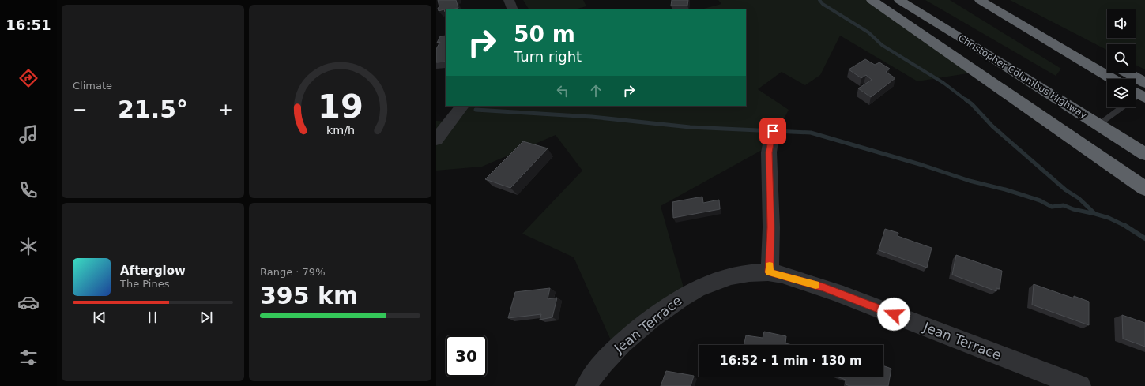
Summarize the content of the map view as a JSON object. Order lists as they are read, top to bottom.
{
  "streets": {
    "highway": ["Christopher Columbus Highway"],
    "street": ["Jean Terrace"]
  },
  "page": {
    "tabs": "16:51",
    "tile": [
      "Climate",
      ["Range · 79%", "395 km"]
    ],
    "turn": ["50 m", "Turn right"],
    "heat": ["−", "21.5°", "+"],
    "song": ["Afterglow", "The Pines"],
    "limit": "30",
    "trip": "16:52 · 1 min · 130 m",
    "gauge": ["19", "km/h"]
  }
}
